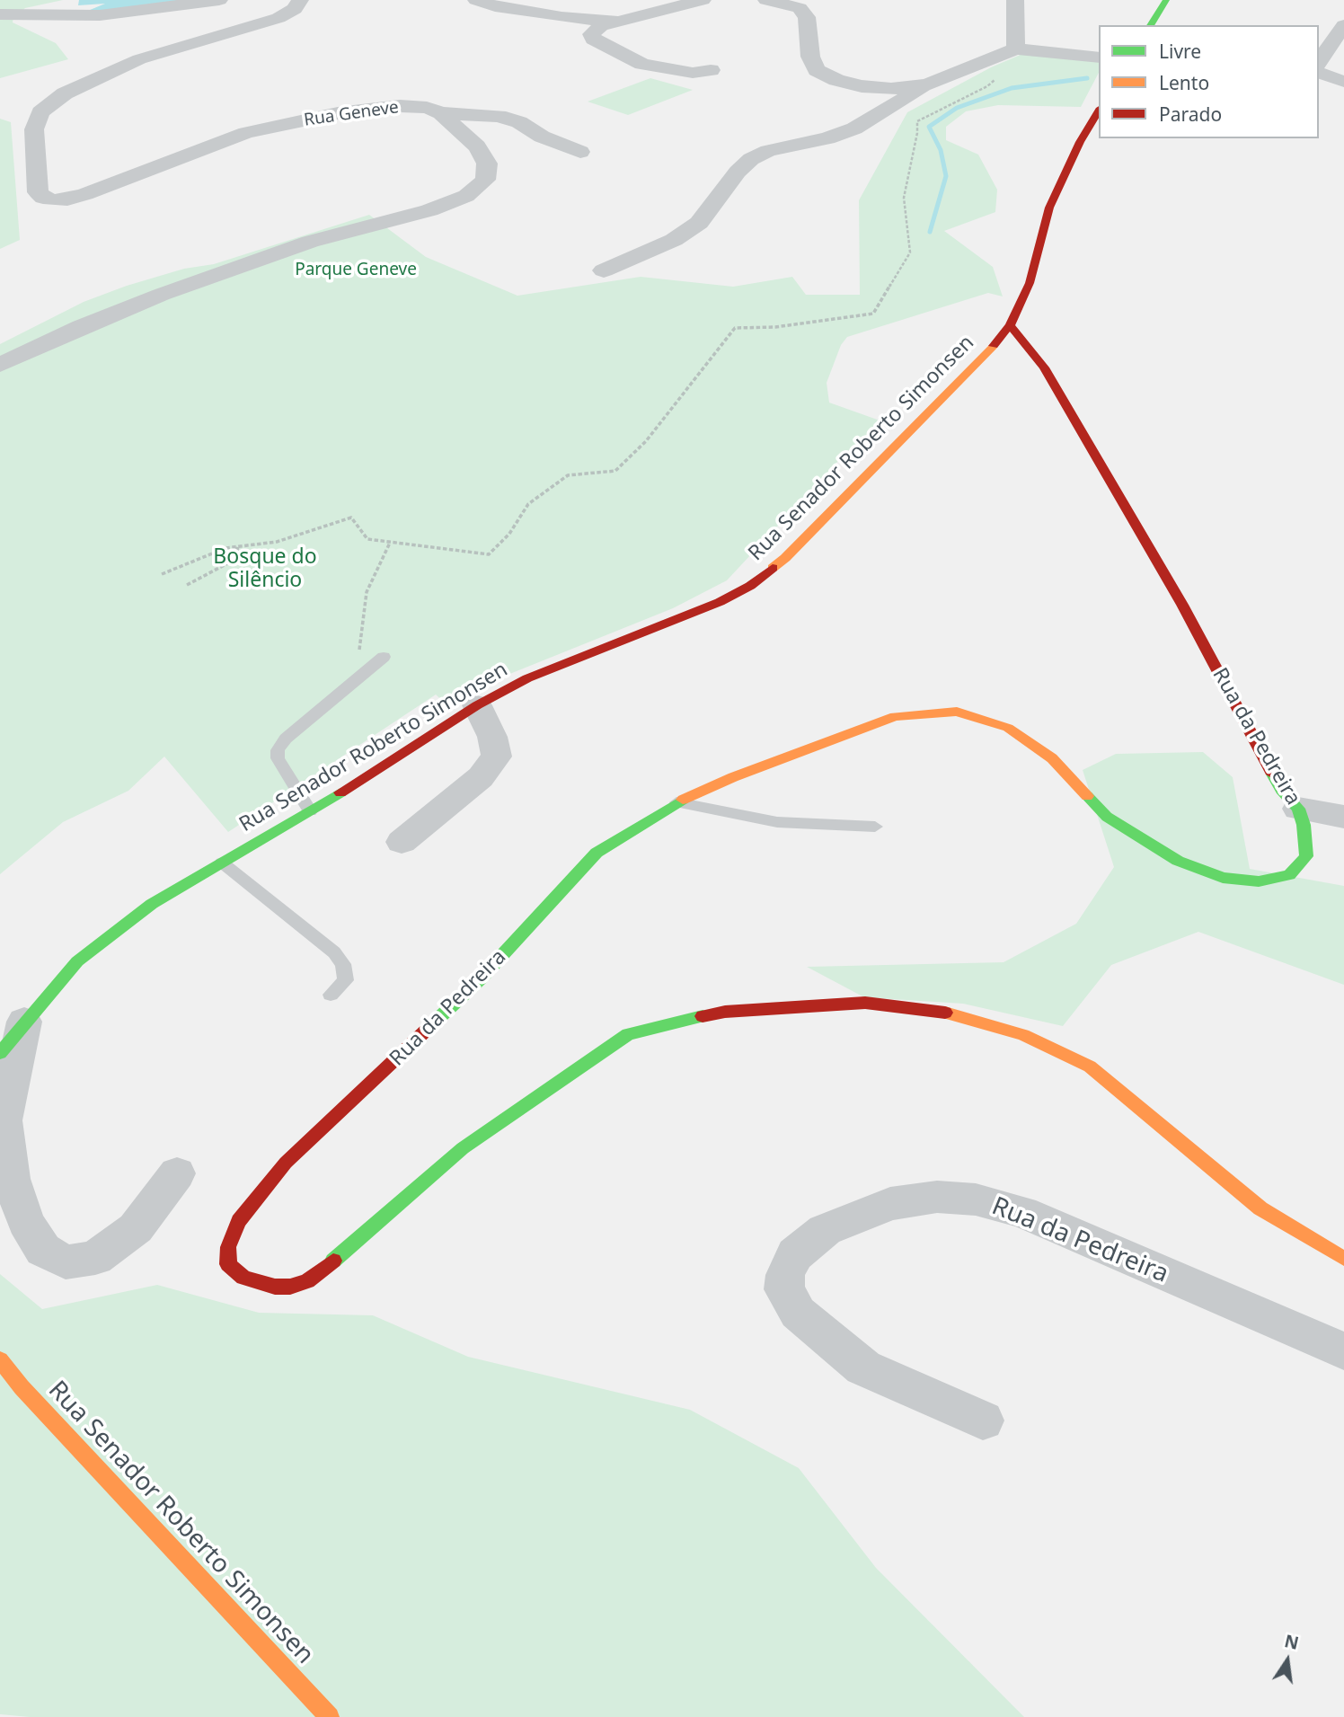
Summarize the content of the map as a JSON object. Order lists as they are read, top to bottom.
{
  "streets": {
    "street": ["Rua Geneve", "Rua Senador Roberto Simonsen", "Rua da Pedreira"]
  },
  "crossings": [
    ["Rua Senador Roberto Simonsen", "Rua da Pedreira"]
  ],
  "parks": ["Parque Geneve", "Bosque do Silêncio"],
  "legend": ["Livre", "Lento", "Parado"],
  "north": "top"
}
